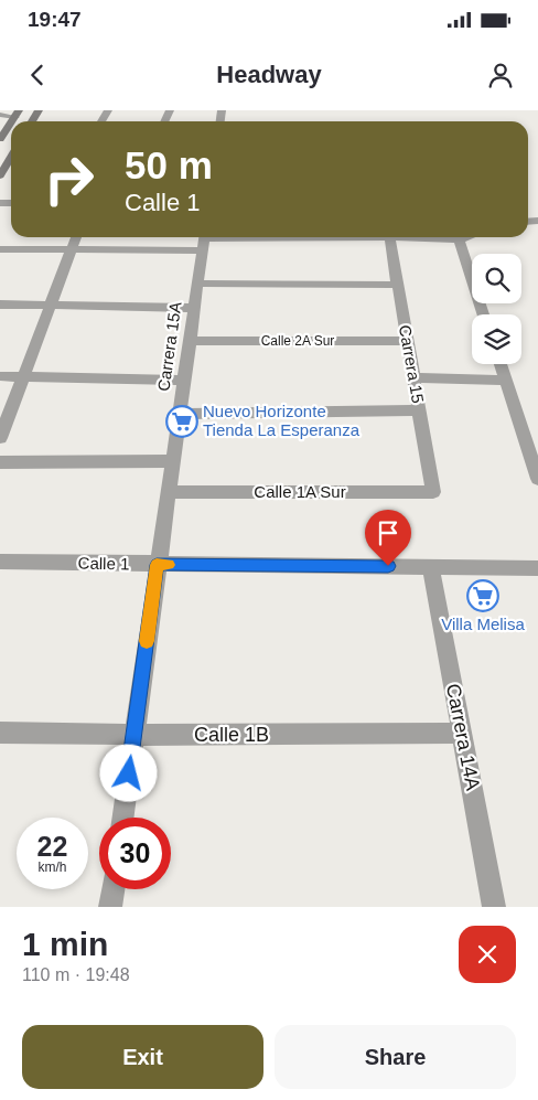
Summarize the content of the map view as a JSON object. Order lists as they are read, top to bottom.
{
  "streets": {
    "street": [
      "Calle 2A Sur",
      "Carrera 15A",
      "Carrera 15",
      "Calle 1A Sur",
      "Calle 1",
      "Calle 1B",
      "Carrera 14A"
    ]
  },
  "crossings": [
    ["Calle 2A Sur", "Carrera 15A"],
    ["Calle 2A Sur", "Carrera 15"],
    ["Carrera 15A", "Calle 1A Sur"],
    ["Carrera 15A", "Calle 1"],
    ["Carrera 15", "Calle 1A Sur"],
    ["Calle 1", "Carrera 14A"],
    ["Calle 1B", "Carrera 14A"]
  ],
  "places": {
    "supermarket": ["Nuevo Horizonte Tienda La Esperanza", "Villa Melisa"]
  },
  "page": {
    "status": "19:47",
    "header": "Headway",
    "turn": ["50 m", "Calle 1"],
    "speed": "22 km/h",
    "limit": "30",
    "heading": ["1 min", "110 m · 19:48"],
    "buttons": ["Exit", "Share"]
  }
}
